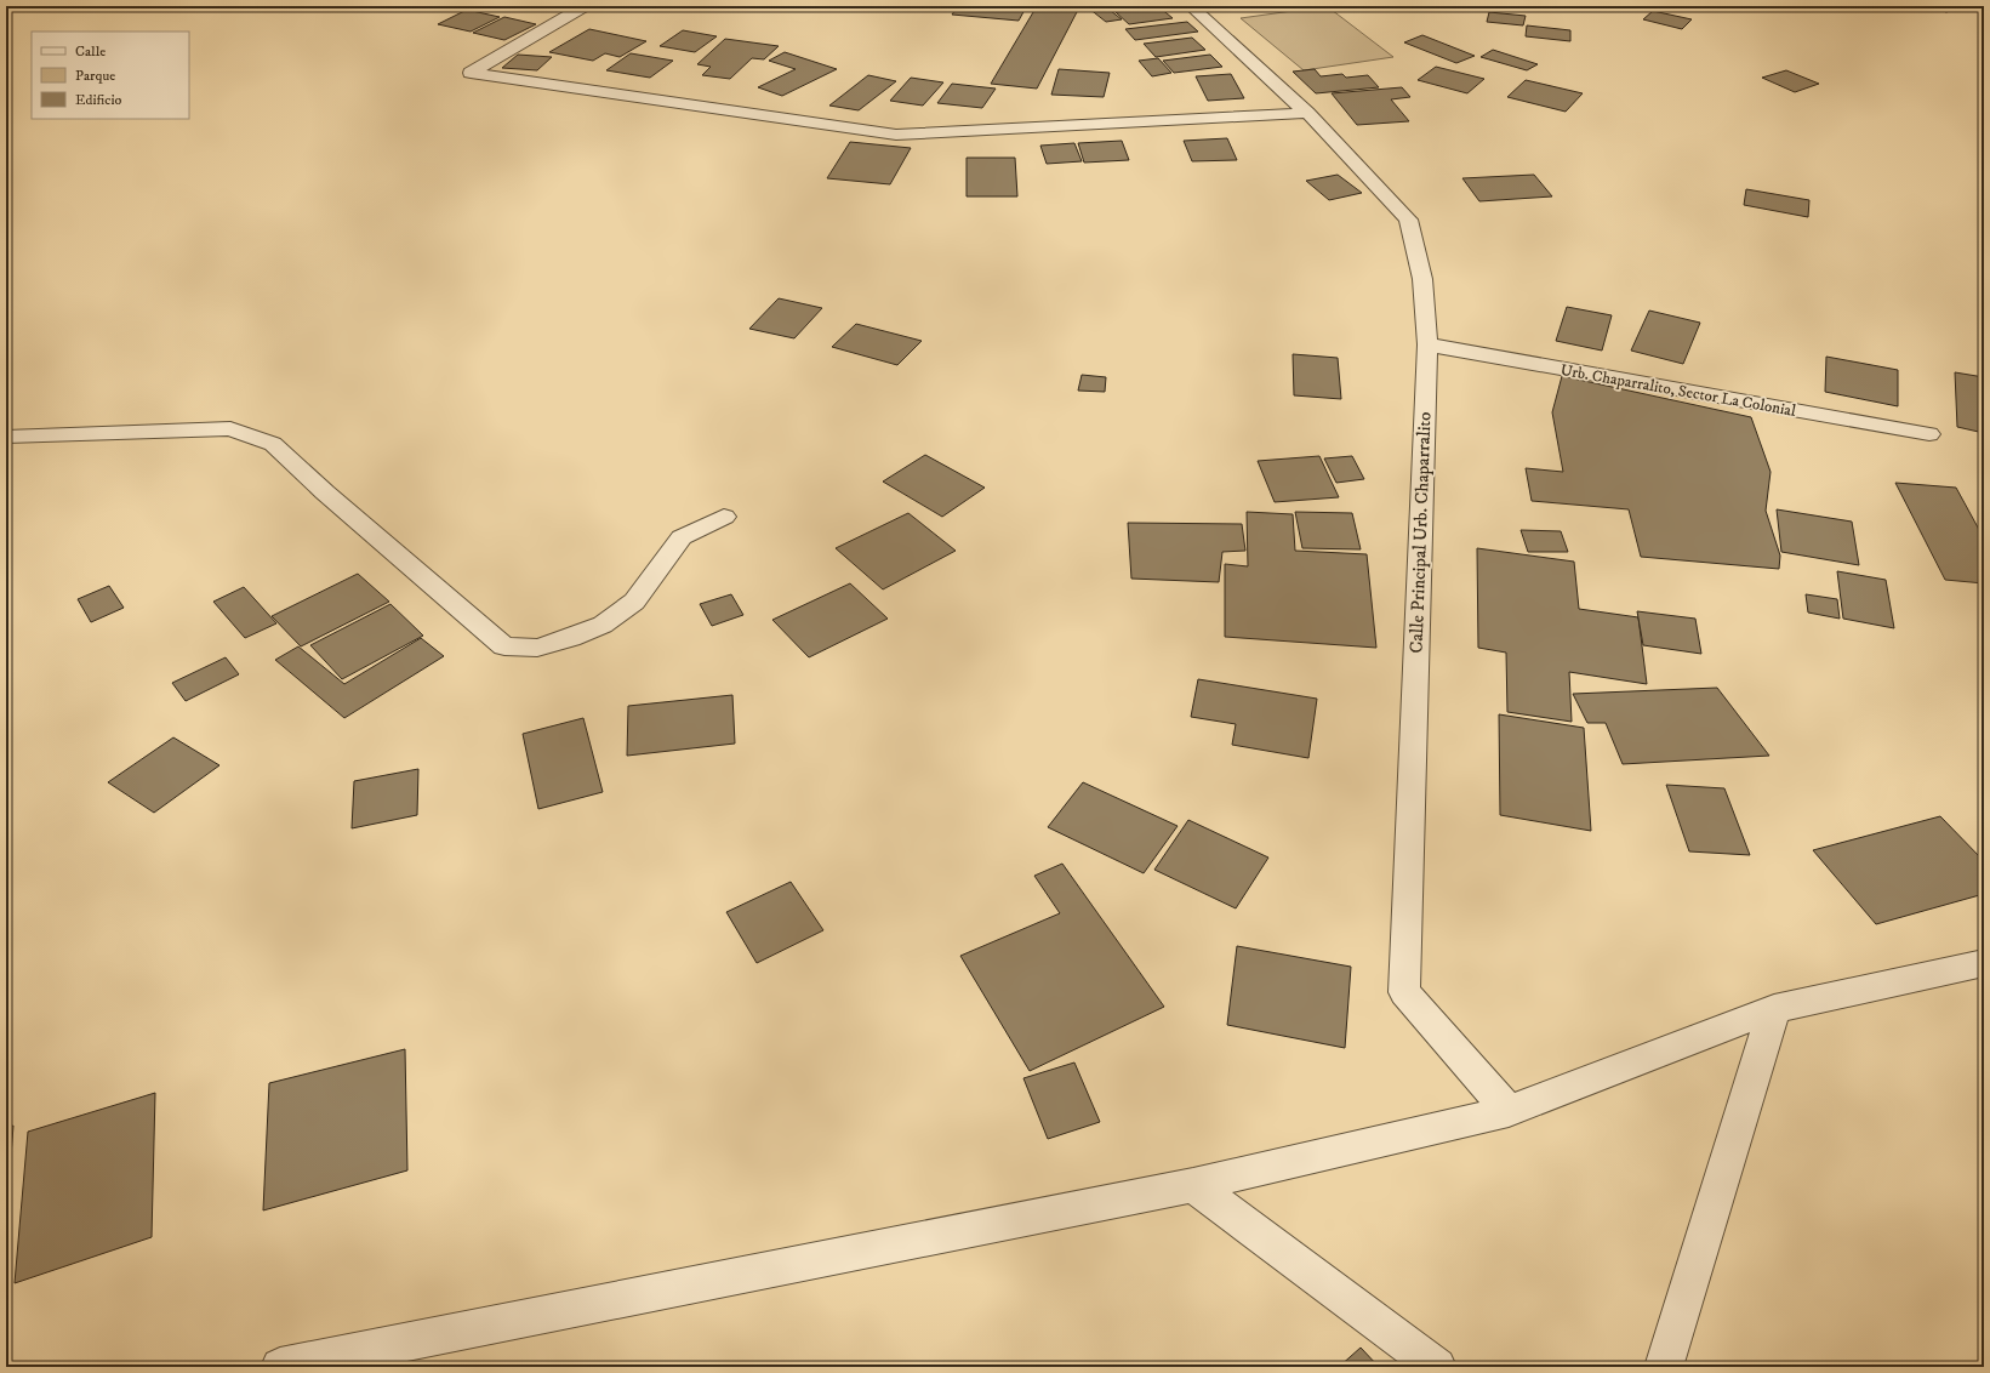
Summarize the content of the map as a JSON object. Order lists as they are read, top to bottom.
{
  "streets": {
    "street": ["Urb. Chaparralito, Sector La Colonial", "Calle Principal Urb. Chaparralito"]
  },
  "crossings": [
    ["Urb. Chaparralito, Sector La Colonial", "Calle Principal Urb. Chaparralito"]
  ],
  "legend": ["Calle", "Parque", "Edificio"]
}
